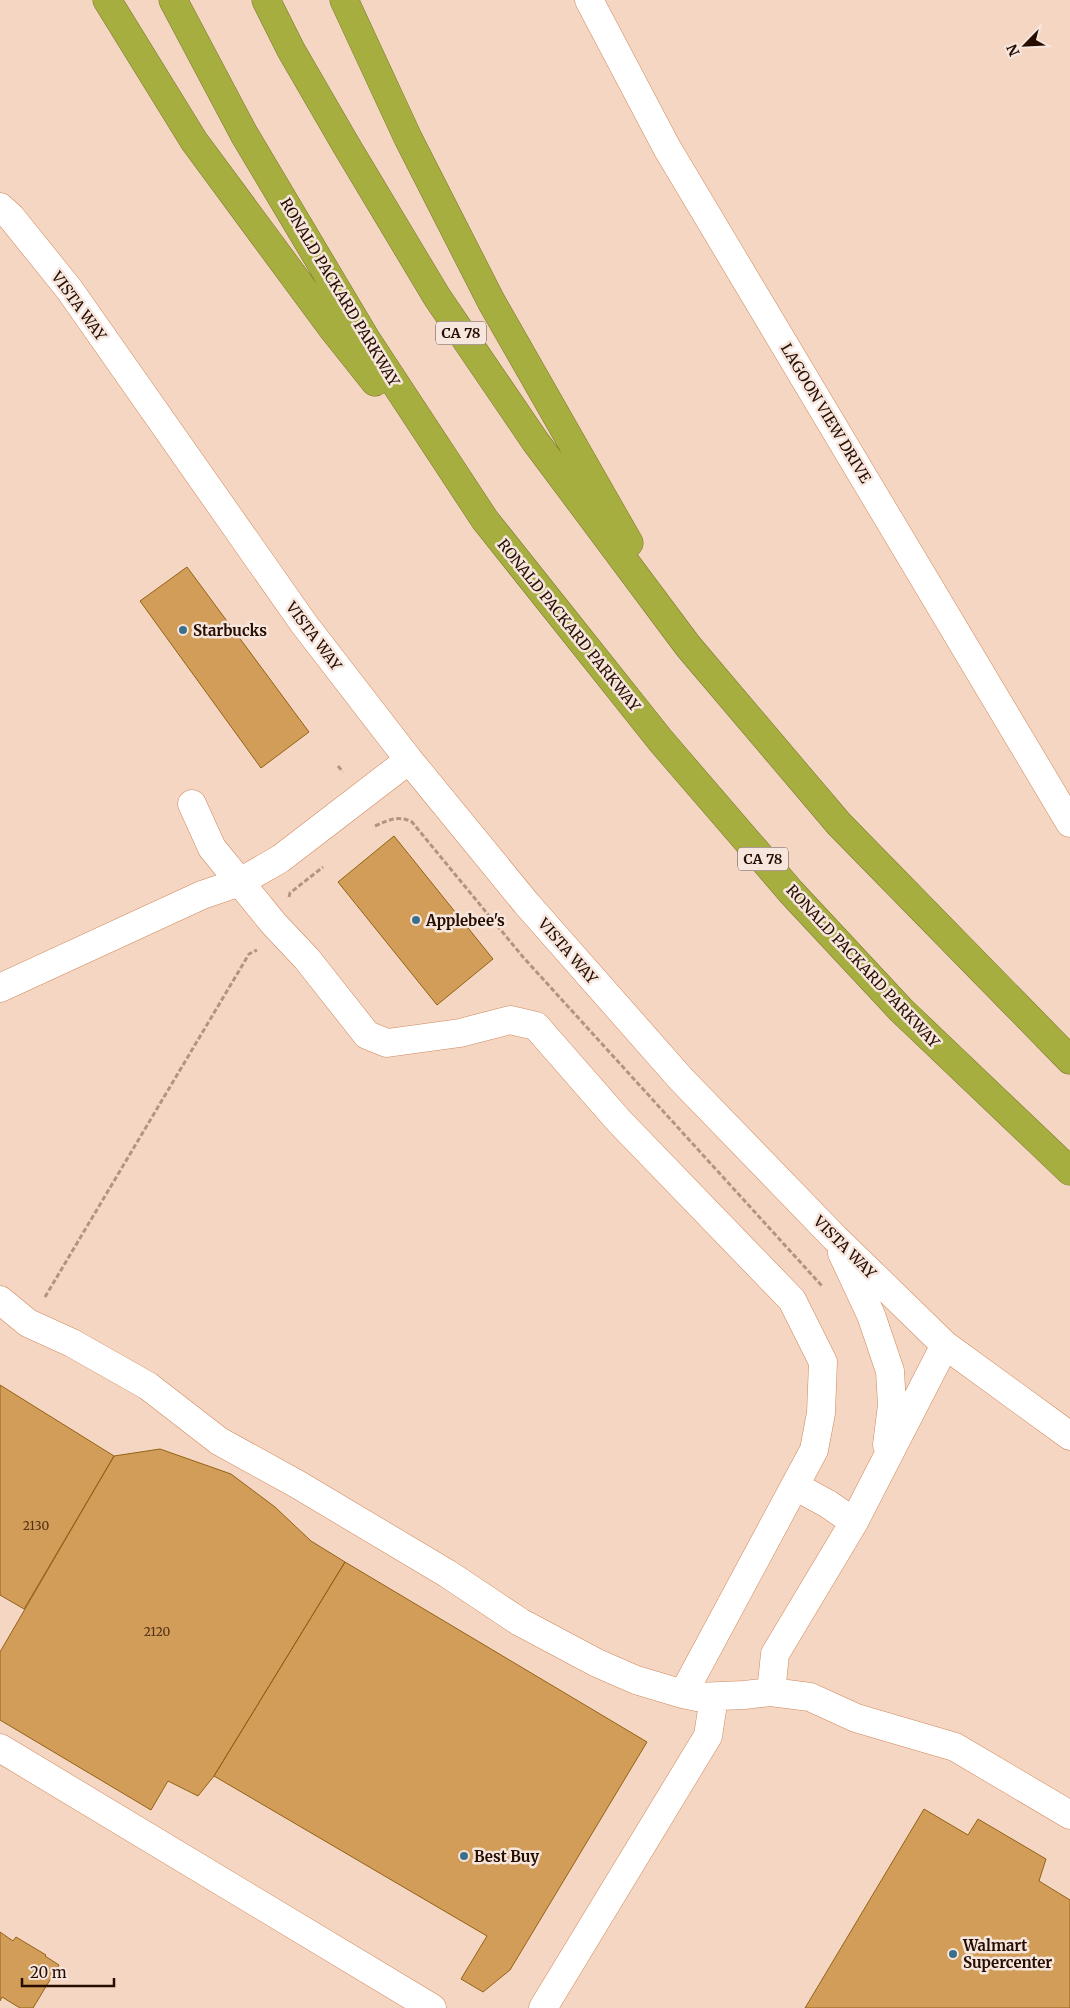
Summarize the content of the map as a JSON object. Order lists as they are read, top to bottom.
{
  "streets": {
    "highway": ["RONALD PACKARD PARKWAY", "CA 78"],
    "street": ["VISTA WAY", "LAGOON VIEW DRIVE"]
  },
  "places": [
    "Starbucks",
    "Applebee's",
    "Best Buy",
    "Walmart Supercenter"
  ],
  "house_numbers": ["2130", "2120"],
  "scale_bar": "20 m",
  "north": "bottom left"
}
